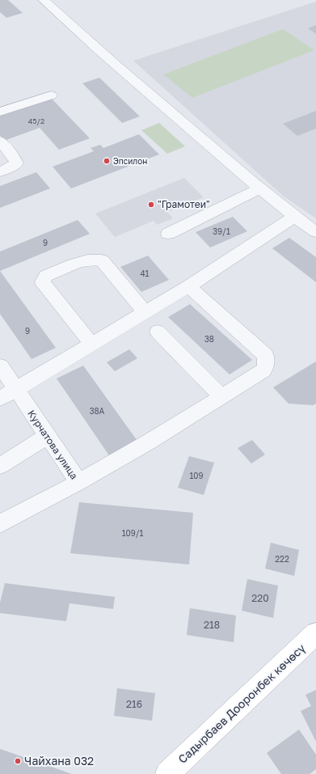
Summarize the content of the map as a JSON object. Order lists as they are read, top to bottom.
{
  "streets": {
    "main road": ["Садырбаев Дооронбек көчөсү"],
    "street": ["Курчатова улица"]
  },
  "places": ["Эпсилон", "\"Грамотеи\"", "Чайхана 032"],
  "house_numbers": [
    "45/2",
    "39/1",
    "9",
    "41",
    "9",
    "38",
    "38A",
    "109",
    "109/1",
    "222",
    "220",
    "218",
    "216"
  ]
}
